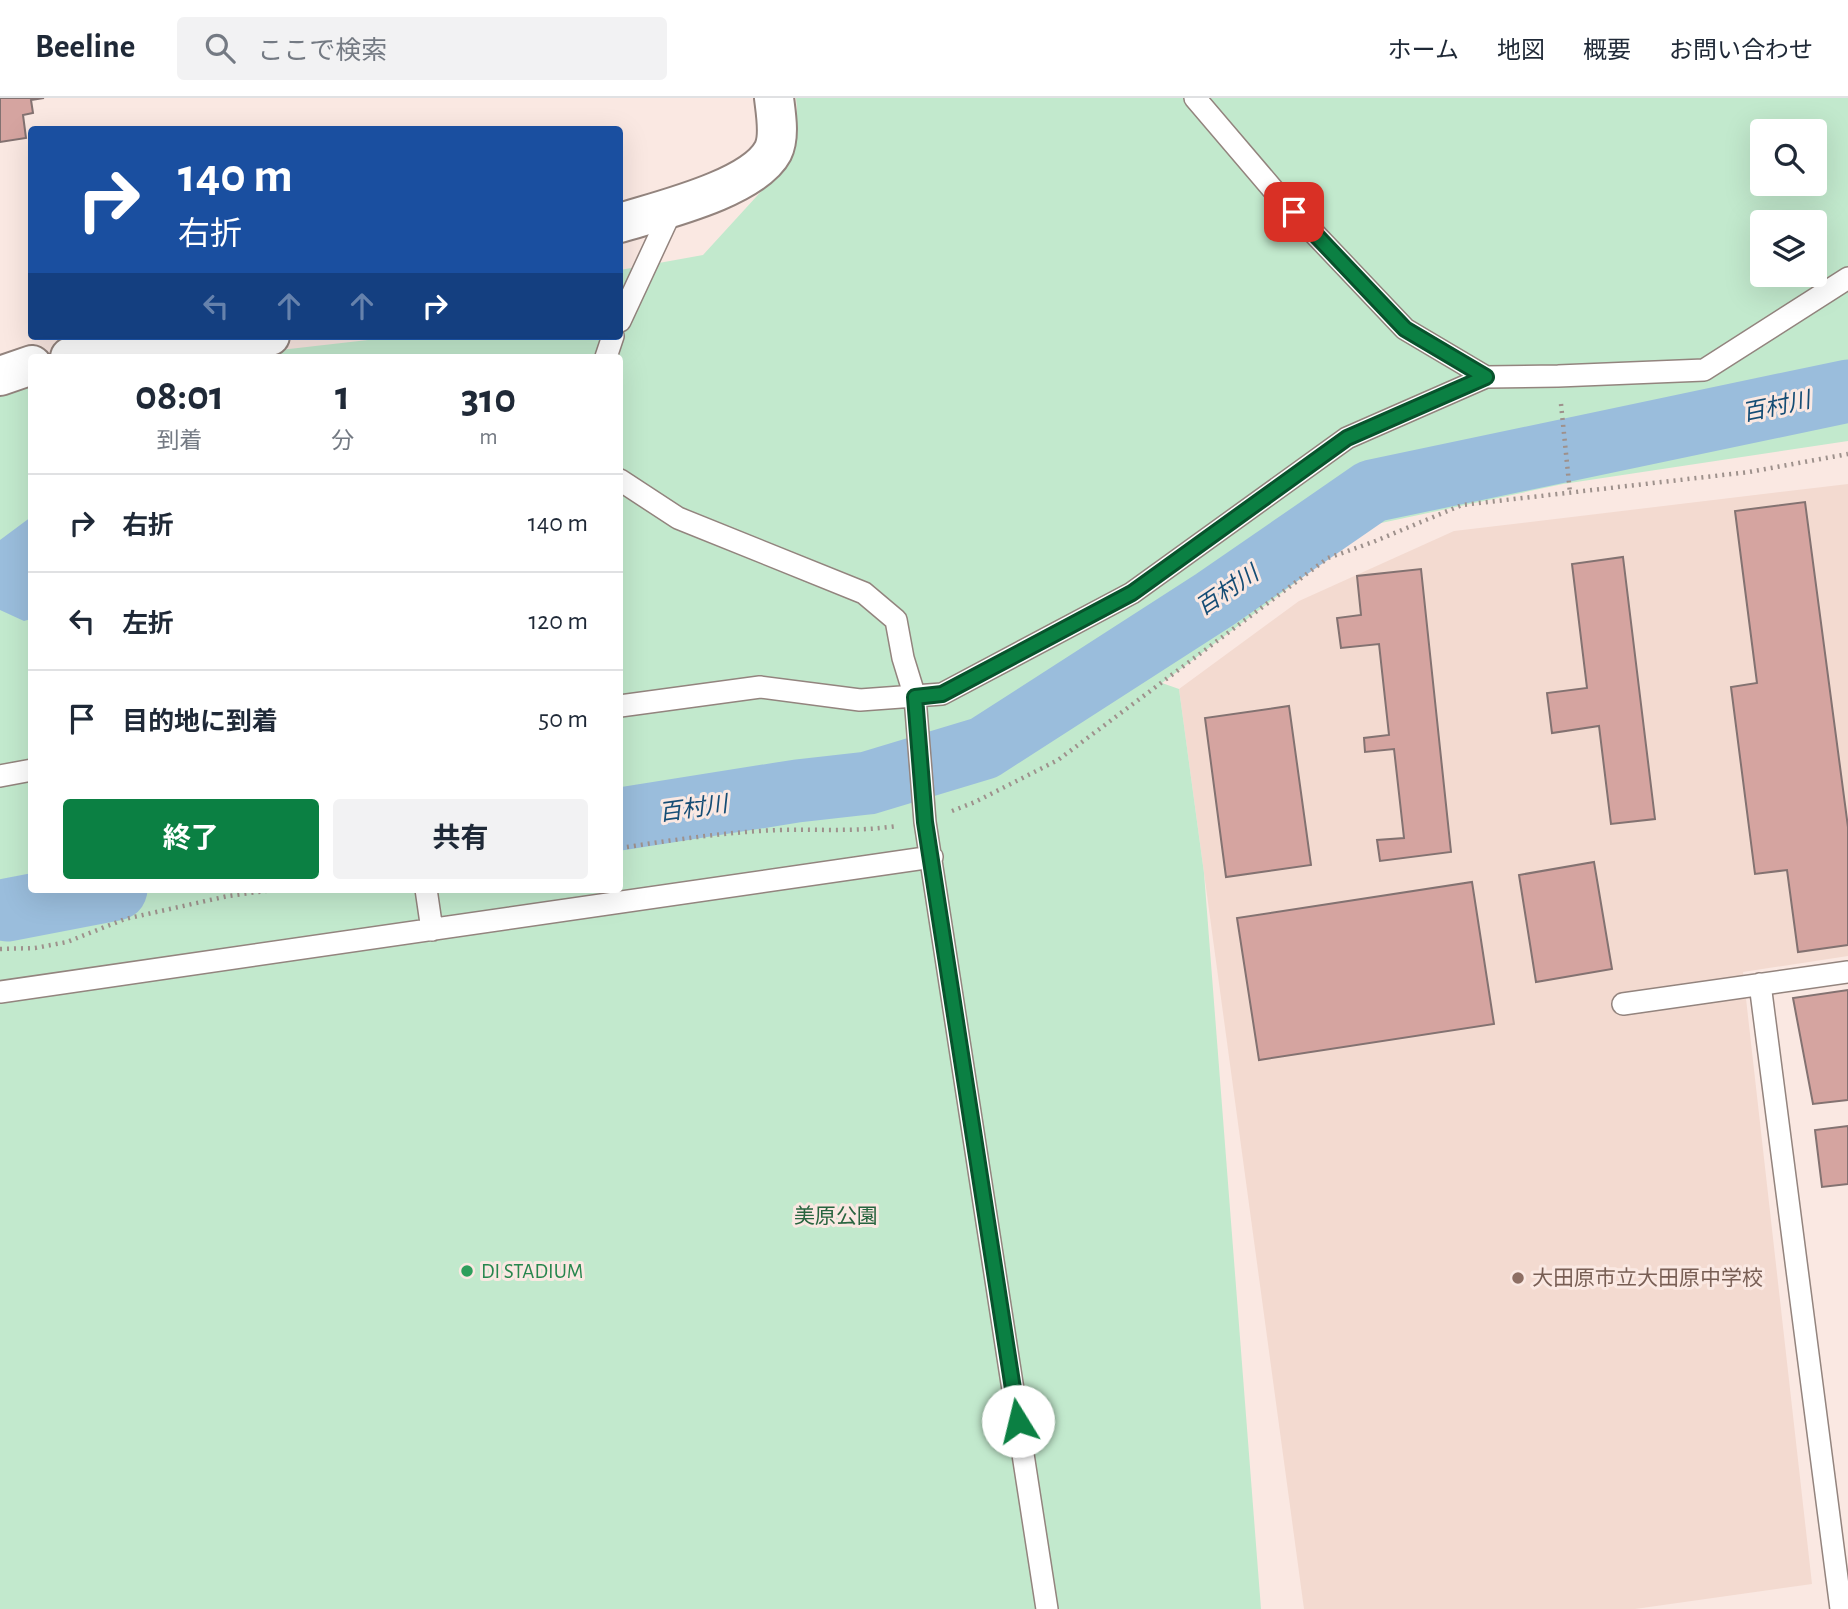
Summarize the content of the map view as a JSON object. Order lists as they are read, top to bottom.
{
  "water": ["百村川"],
  "parks": ["美原公園"],
  "places": ["DI STADIUM", "大田原市立大田原中学校"],
  "page": {
    "header": "Beeline",
    "search": "ここで検索",
    "nav": [
      "ホーム",
      "地図",
      "概要",
      "お問い合わせ"
    ],
    "turn": ["140 m", "右折"],
    "eta": [
      "08:01",
      "到着",
      "1",
      "分",
      "310",
      "m"
    ],
    "list": [
      {
        "name": "右折",
        "value": "140 m"
      },
      {
        "name": "左折",
        "value": "120 m"
      },
      {
        "name": "目的地に到着",
        "value": "50 m"
      }
    ],
    "buttons": ["終了", "共有"]
  }
}
